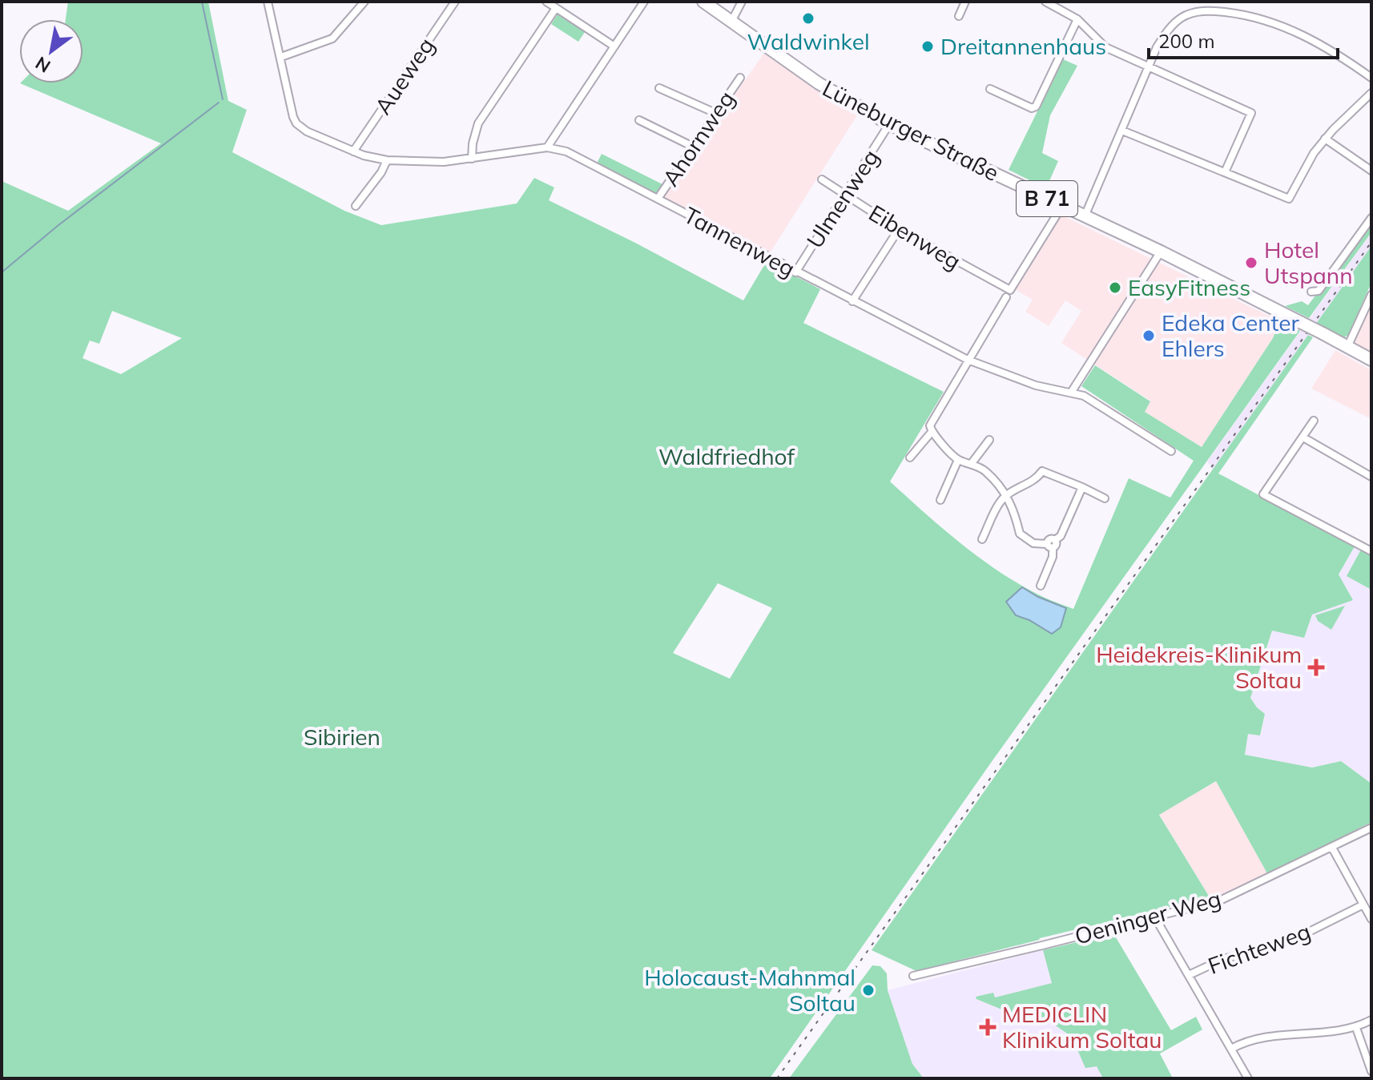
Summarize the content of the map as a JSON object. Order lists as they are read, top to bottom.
{
  "streets": {
    "main road": ["Lüneburger Straße", "B 71"],
    "street": [
      "Aueweg",
      "Ahornweg",
      "Ulmenweg",
      "Eibenweg",
      "Tannenweg",
      "Oeninger Weg",
      "Fichteweg"
    ]
  },
  "crossings": [
    ["Aueweg", "Tannenweg"],
    ["Lüneburger Straße", "Ulmenweg"],
    ["Ahornweg", "Tannenweg"],
    ["Ulmenweg", "Eibenweg"],
    ["Ulmenweg", "Tannenweg"]
  ],
  "parks": ["Waldfriedhof", "Sibirien"],
  "places": {
    "other": [
      "Waldwinkel",
      "Dreitannenhaus",
      "Hotel Utspann",
      "EasyFitness",
      "Edeka Center Ehlers",
      "Holocaust-Mahnmal Soltau"
    ],
    "health": ["Heidekreis-Klinikum Soltau", "MEDICLIN Klinikum Soltau"]
  },
  "scale_bar": "200 m",
  "north": "bottom left"
}
